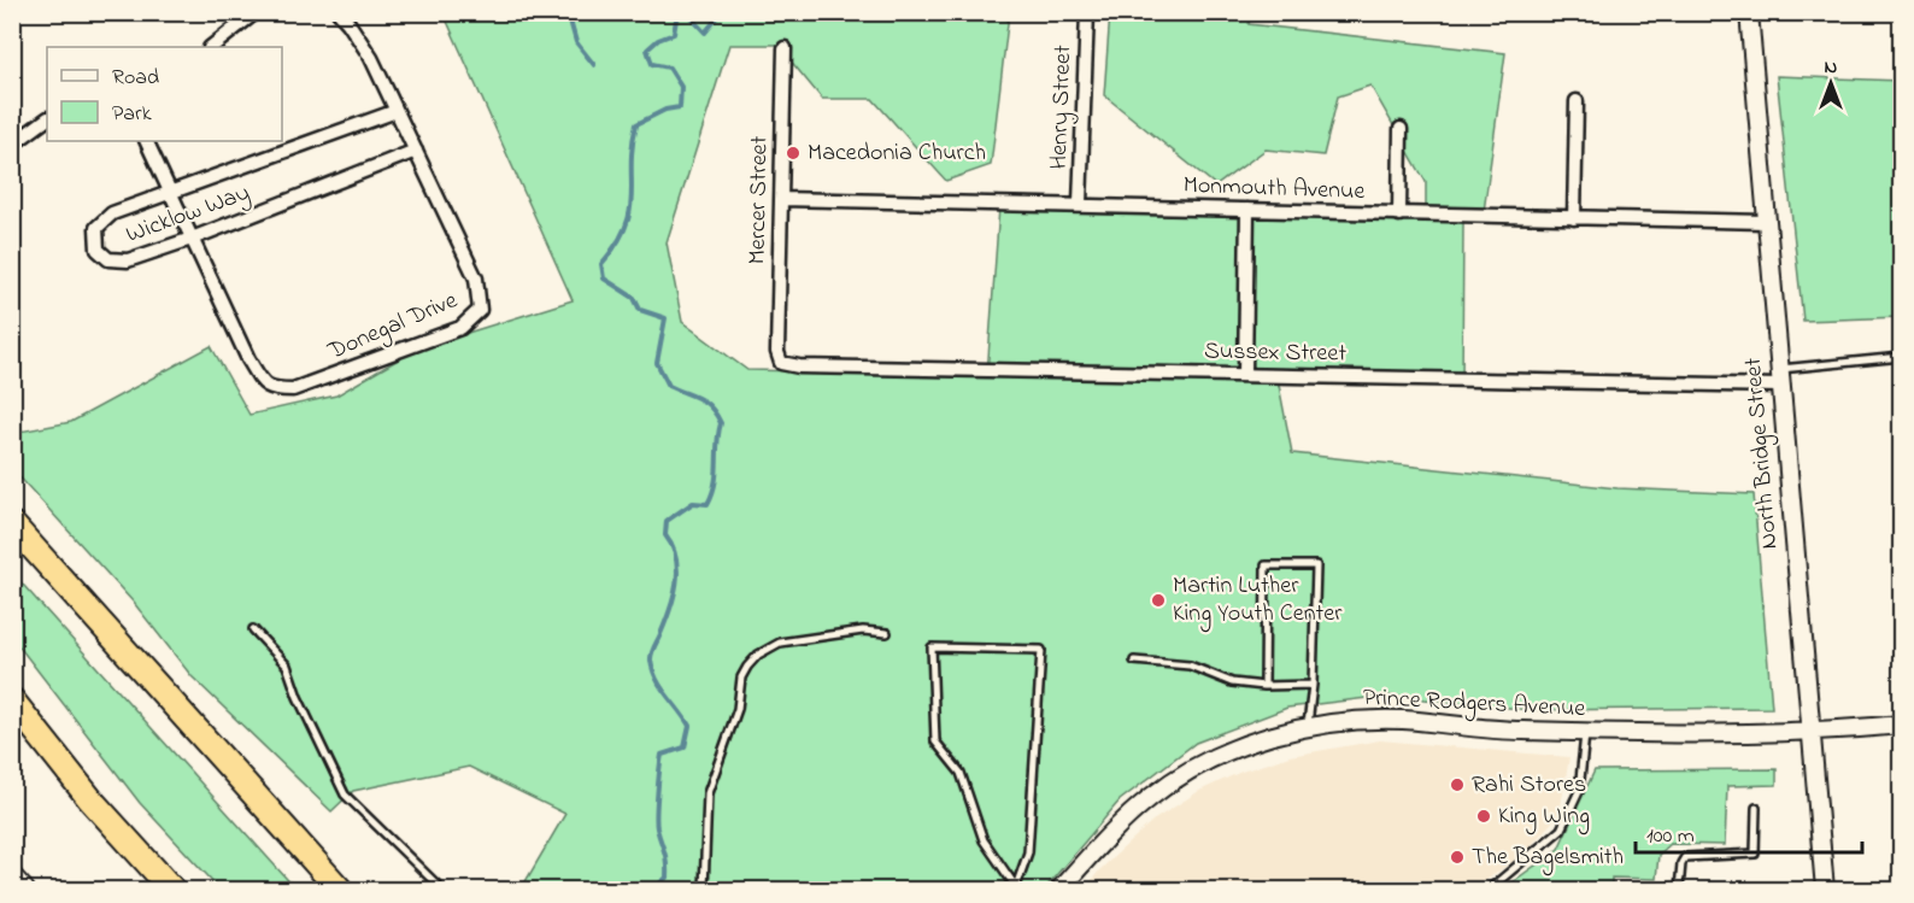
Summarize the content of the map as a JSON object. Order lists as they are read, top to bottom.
{
  "streets": {
    "street": [
      "Henry Street",
      "Monmouth Avenue",
      "Mercer Street",
      "Wicklow Way",
      "Donegal Drive",
      "Sussex Street",
      "North Bridge Street",
      "Prince Rodgers Avenue"
    ]
  },
  "crossings": [
    ["Henry Street", "Monmouth Avenue"],
    ["Monmouth Avenue", "Mercer Street"],
    ["Monmouth Avenue", "North Bridge Street"],
    ["Mercer Street", "Sussex Street"],
    ["Wicklow Way", "Donegal Drive"],
    ["Sussex Street", "North Bridge Street"],
    ["North Bridge Street", "Prince Rodgers Avenue"]
  ],
  "places": [
    "Macedonia Church",
    "Martin Luther King Youth Center",
    "Rahi Stores",
    "King Wing",
    "The Bagelsmith"
  ],
  "legend": ["Road", "Park"],
  "scale_bar": "100 m",
  "north": "top"
}
